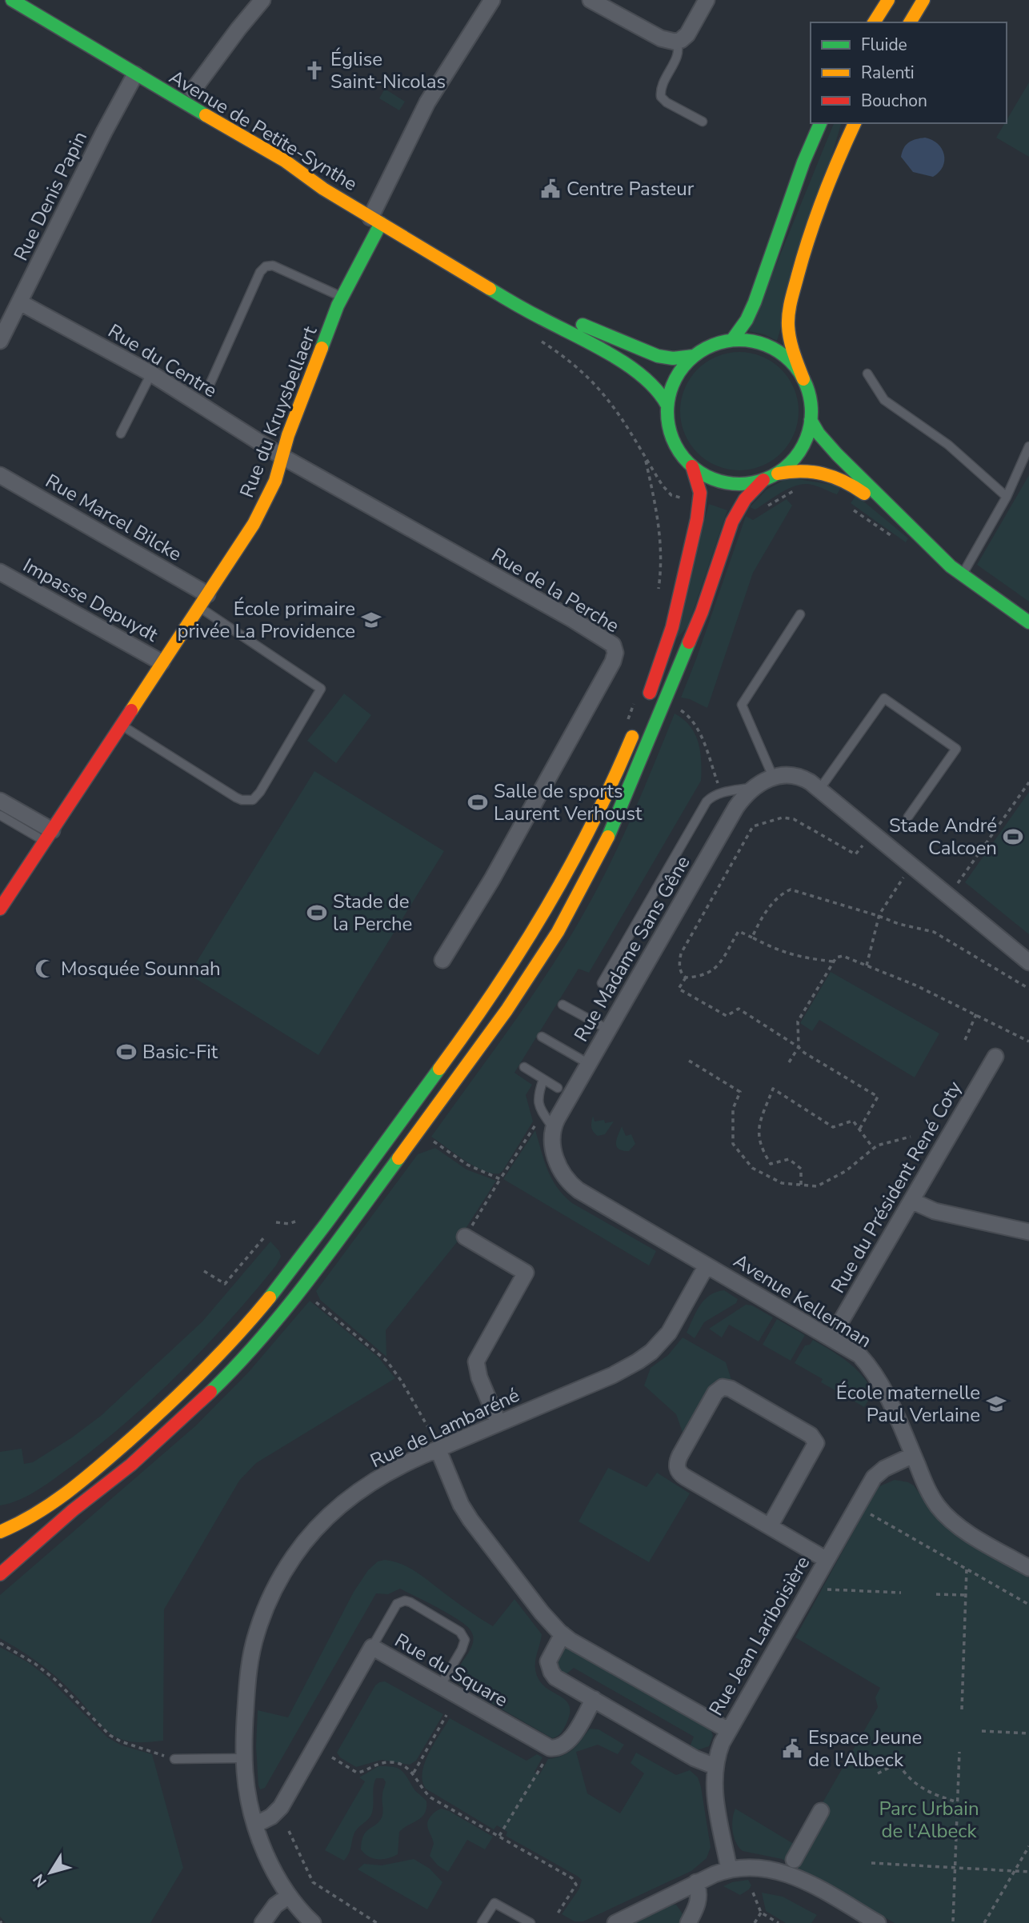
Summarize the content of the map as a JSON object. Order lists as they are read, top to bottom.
{
  "streets": {
    "main road": ["Avenue de Petite-Synthe", "Rue du Kruysbellaert"],
    "street": [
      "Rue Denis Papin",
      "Rue du Centre",
      "Rue Marcel Bilcke",
      "Rue de la Perche",
      "Impasse Depuydt",
      "Rue Madame Sans Gêne",
      "Rue du Président René Coty",
      "Avenue Kellerman",
      "Rue de Lambaréné",
      "Rue Jean Lariboisière",
      "Rue du Square"
    ]
  },
  "crossings": [
    ["Avenue de Petite-Synthe", "Rue Denis Papin"],
    ["Avenue de Petite-Synthe", "Rue du Kruysbellaert"],
    ["Rue Denis Papin", "Rue du Centre"],
    ["Rue du Centre", "Rue du Kruysbellaert"],
    ["Rue du Centre", "Rue de la Perche"],
    ["Rue du Kruysbellaert", "Rue Marcel Bilcke"],
    ["Rue du Kruysbellaert", "Rue de la Perche"],
    ["Rue du Kruysbellaert", "Impasse Depuydt"],
    ["Rue Madame Sans Gêne", "Avenue Kellerman"],
    ["Rue du Président René Coty", "Avenue Kellerman"],
    ["Avenue Kellerman", "Rue de Lambaréné"],
    ["Avenue Kellerman", "Rue Jean Lariboisière"],
    ["Rue de Lambaréné", "Rue du Square"]
  ],
  "parks": ["Parc Urbain de l'Albeck"],
  "places": {
    "church": ["Église Saint-Nicolas"],
    "public building": ["Centre Pasteur", "Espace Jeune de l'Albeck"],
    "school or university": ["École primaire privée La Providence", "École maternelle Paul Verlaine"],
    "sports": [
      "Salle de sports Laurent Verhoust",
      "Stade André Calcoen",
      "Stade de la Perche",
      "Basic-Fit"
    ],
    "mosque": ["Mosquée Sounnah"]
  },
  "legend": ["Fluide", "Ralenti", "Bouchon"],
  "north": "bottom left"
}
